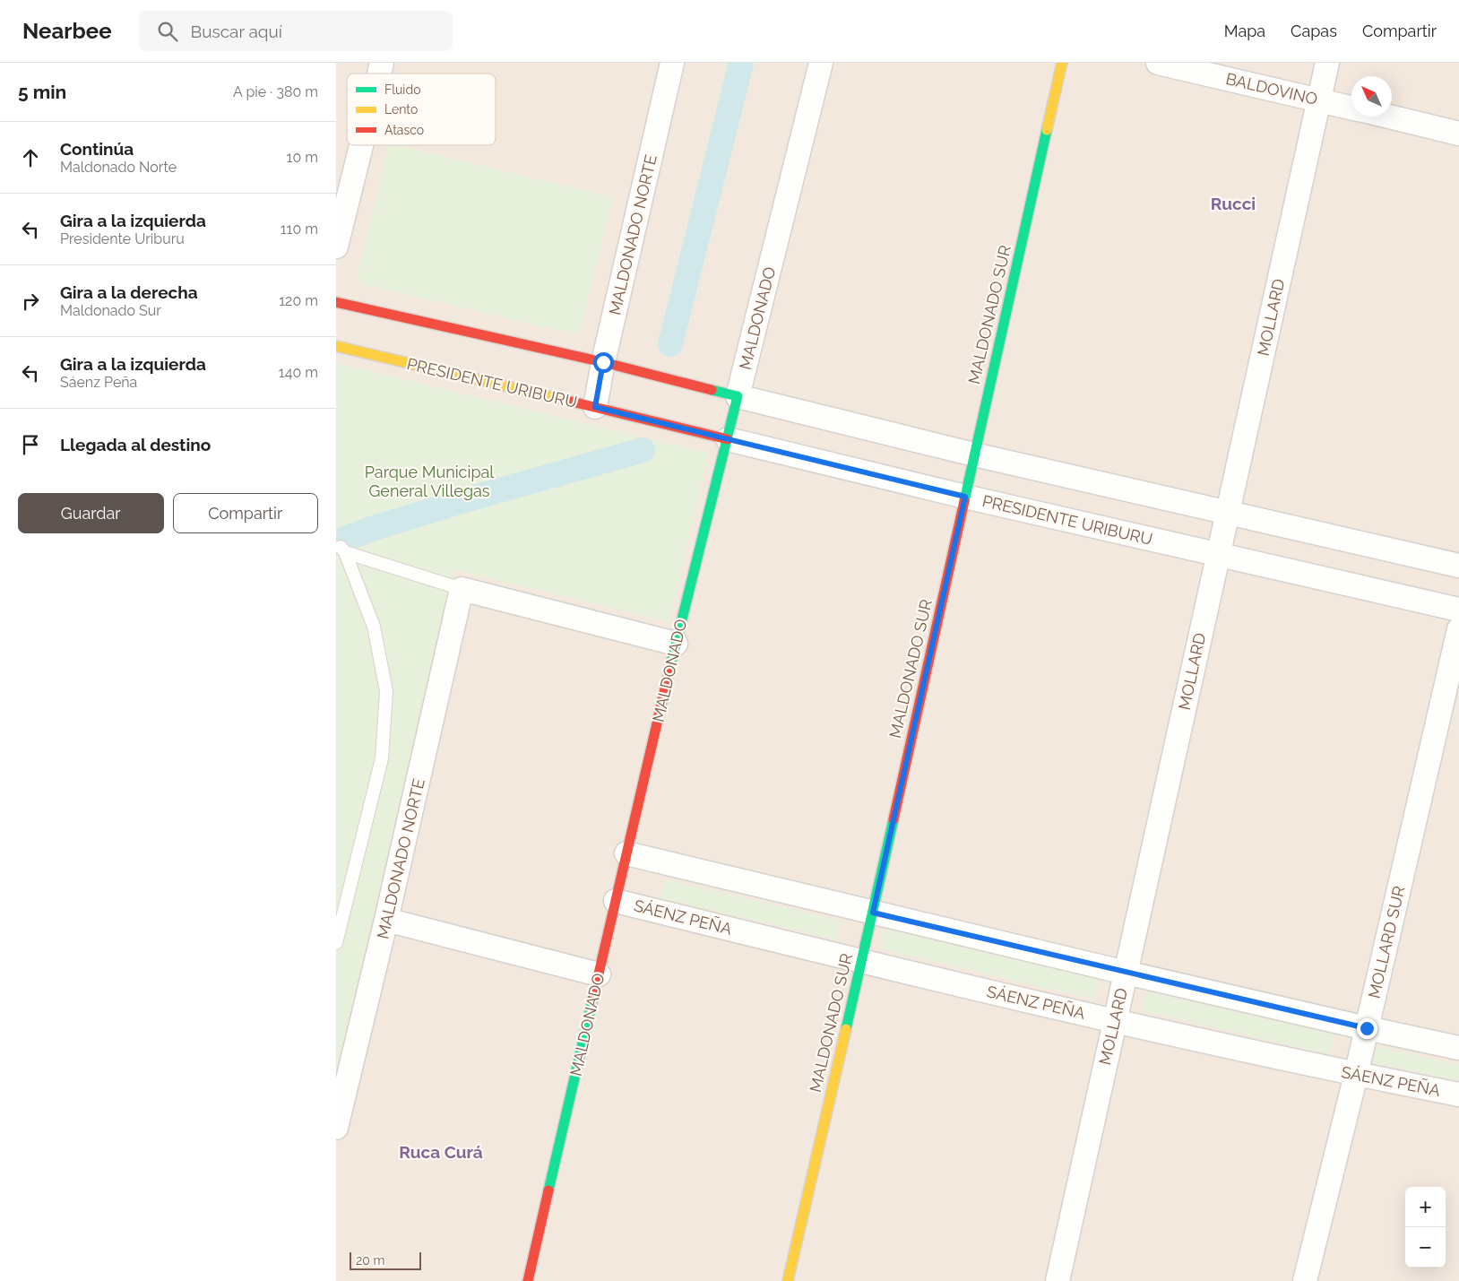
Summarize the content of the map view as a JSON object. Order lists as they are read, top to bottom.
{
  "streets": {
    "street": [
      "BALDOVINO",
      "MALDONADO NORTE",
      "MALDONADO SUR",
      "MOLLARD",
      "MALDONADO",
      "PRESIDENTE URIBURU",
      "SÁENZ PEÑA",
      "MOLLARD SUR"
    ]
  },
  "crossings": [
    ["BALDOVINO", "MOLLARD"],
    ["MALDONADO NORTE", "PRESIDENTE URIBURU"],
    ["MALDONADO SUR", "PRESIDENTE URIBURU"],
    ["MALDONADO SUR", "SÁENZ PEÑA"],
    ["MOLLARD", "PRESIDENTE URIBURU"],
    ["MOLLARD", "SÁENZ PEÑA"],
    ["MALDONADO", "PRESIDENTE URIBURU"],
    ["MALDONADO", "SÁENZ PEÑA"],
    ["SÁENZ PEÑA", "MOLLARD SUR"]
  ],
  "districts": ["Rucci", "Ruca Curá"],
  "parks": ["Parque Municipal General Villegas"],
  "legend": ["Fluido", "Lento", "Atasco"],
  "scale_bar": "20 m",
  "north": "top left",
  "page": {
    "header": "Nearbee",
    "search": "Buscar aquí",
    "nav": ["Mapa", "Capas", "Compartir"],
    "heading": ["5 min", "A pie · 380 m"],
    "list": [
      ["Continúa", "Maldonado Norte", "10 m"],
      ["Gira a la izquierda", "Presidente Uriburu", "110 m"],
      ["Gira a la derecha", "Maldonado Sur", "120 m"],
      ["Gira a la izquierda", "Sáenz Peña", "140 m"],
      "Llegada al destino"
    ],
    "buttons": ["Guardar", "Compartir"],
    "map_buttons": ["+", "−"],
    "scale": "20 m"
  }
}
